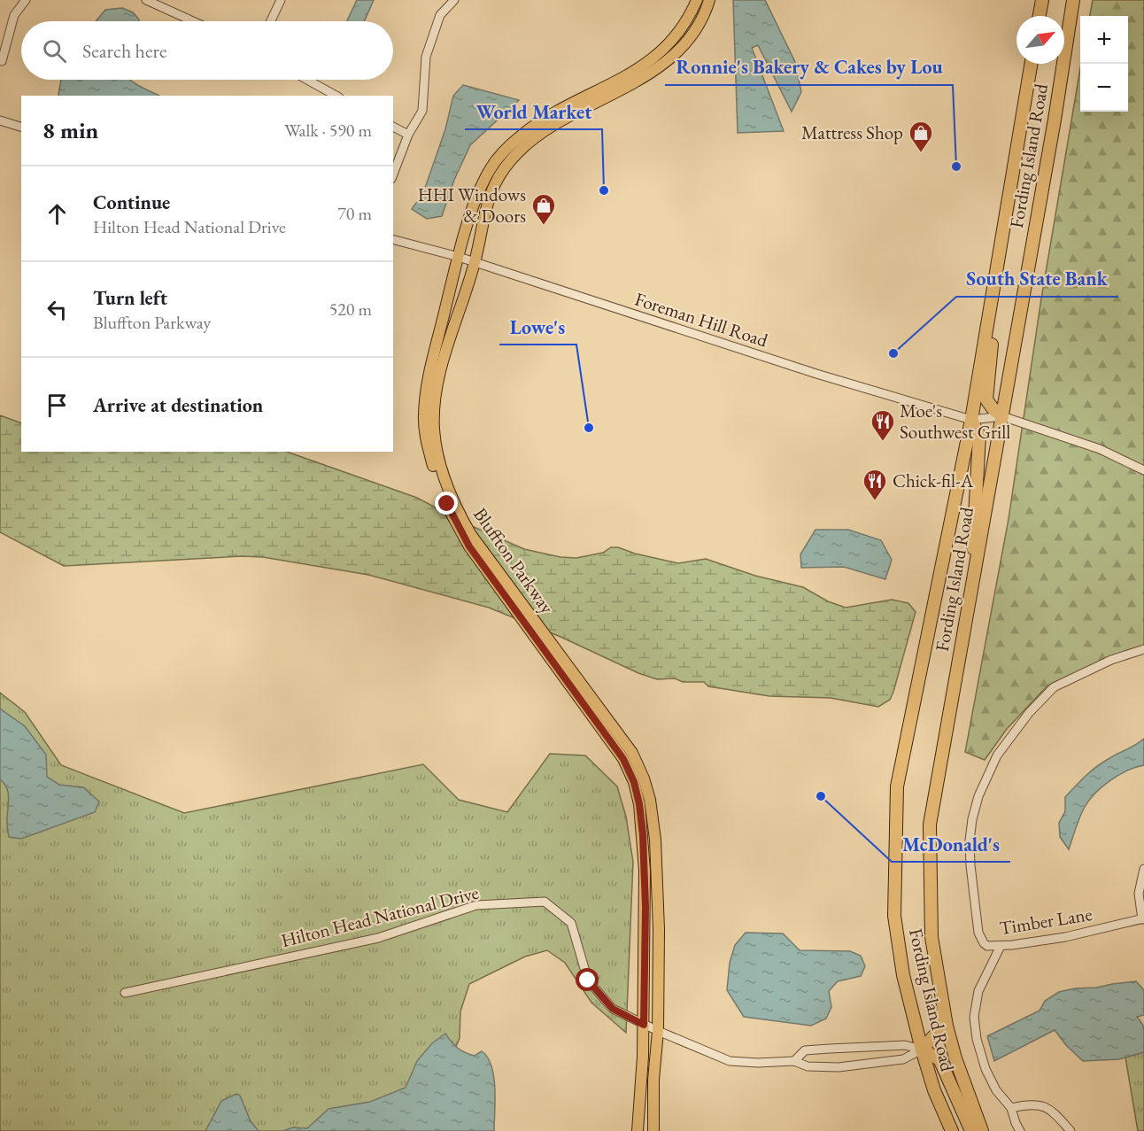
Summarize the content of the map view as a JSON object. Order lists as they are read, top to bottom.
{
  "streets": {
    "highway": ["Fording Island Road"],
    "main road": ["Bluffton Parkway"],
    "street": ["Foreman Hill Road", "Hilton Head National Drive", "Timber Lane"]
  },
  "crossings": [
    ["Fording Island Road", "Foreman Hill Road"],
    ["Fording Island Road", "Hilton Head National Drive"],
    ["Foreman Hill Road", "Bluffton Parkway"],
    ["Bluffton Parkway", "Hilton Head National Drive"]
  ],
  "places": {
    "shop": ["Mattress Shop", "HHI Windows & Doors"],
    "other": [
      "Ronnie's Bakery & Cakes by Lou",
      "World Market",
      "South State Bank",
      "Lowe's",
      "McDonald's"
    ],
    "restaurant": ["Moe's Southwest Grill", "Chick-fil-A"]
  },
  "north": "top right",
  "page": {
    "map_buttons": ["+", "−"],
    "search": "Search here",
    "heading": ["8 min", "Walk · 590 m"],
    "list": [
      ["Continue", "Hilton Head National Drive", "70 m"],
      ["Turn left", "Bluffton Parkway", "520 m"],
      "Arrive at destination"
    ]
  }
}
